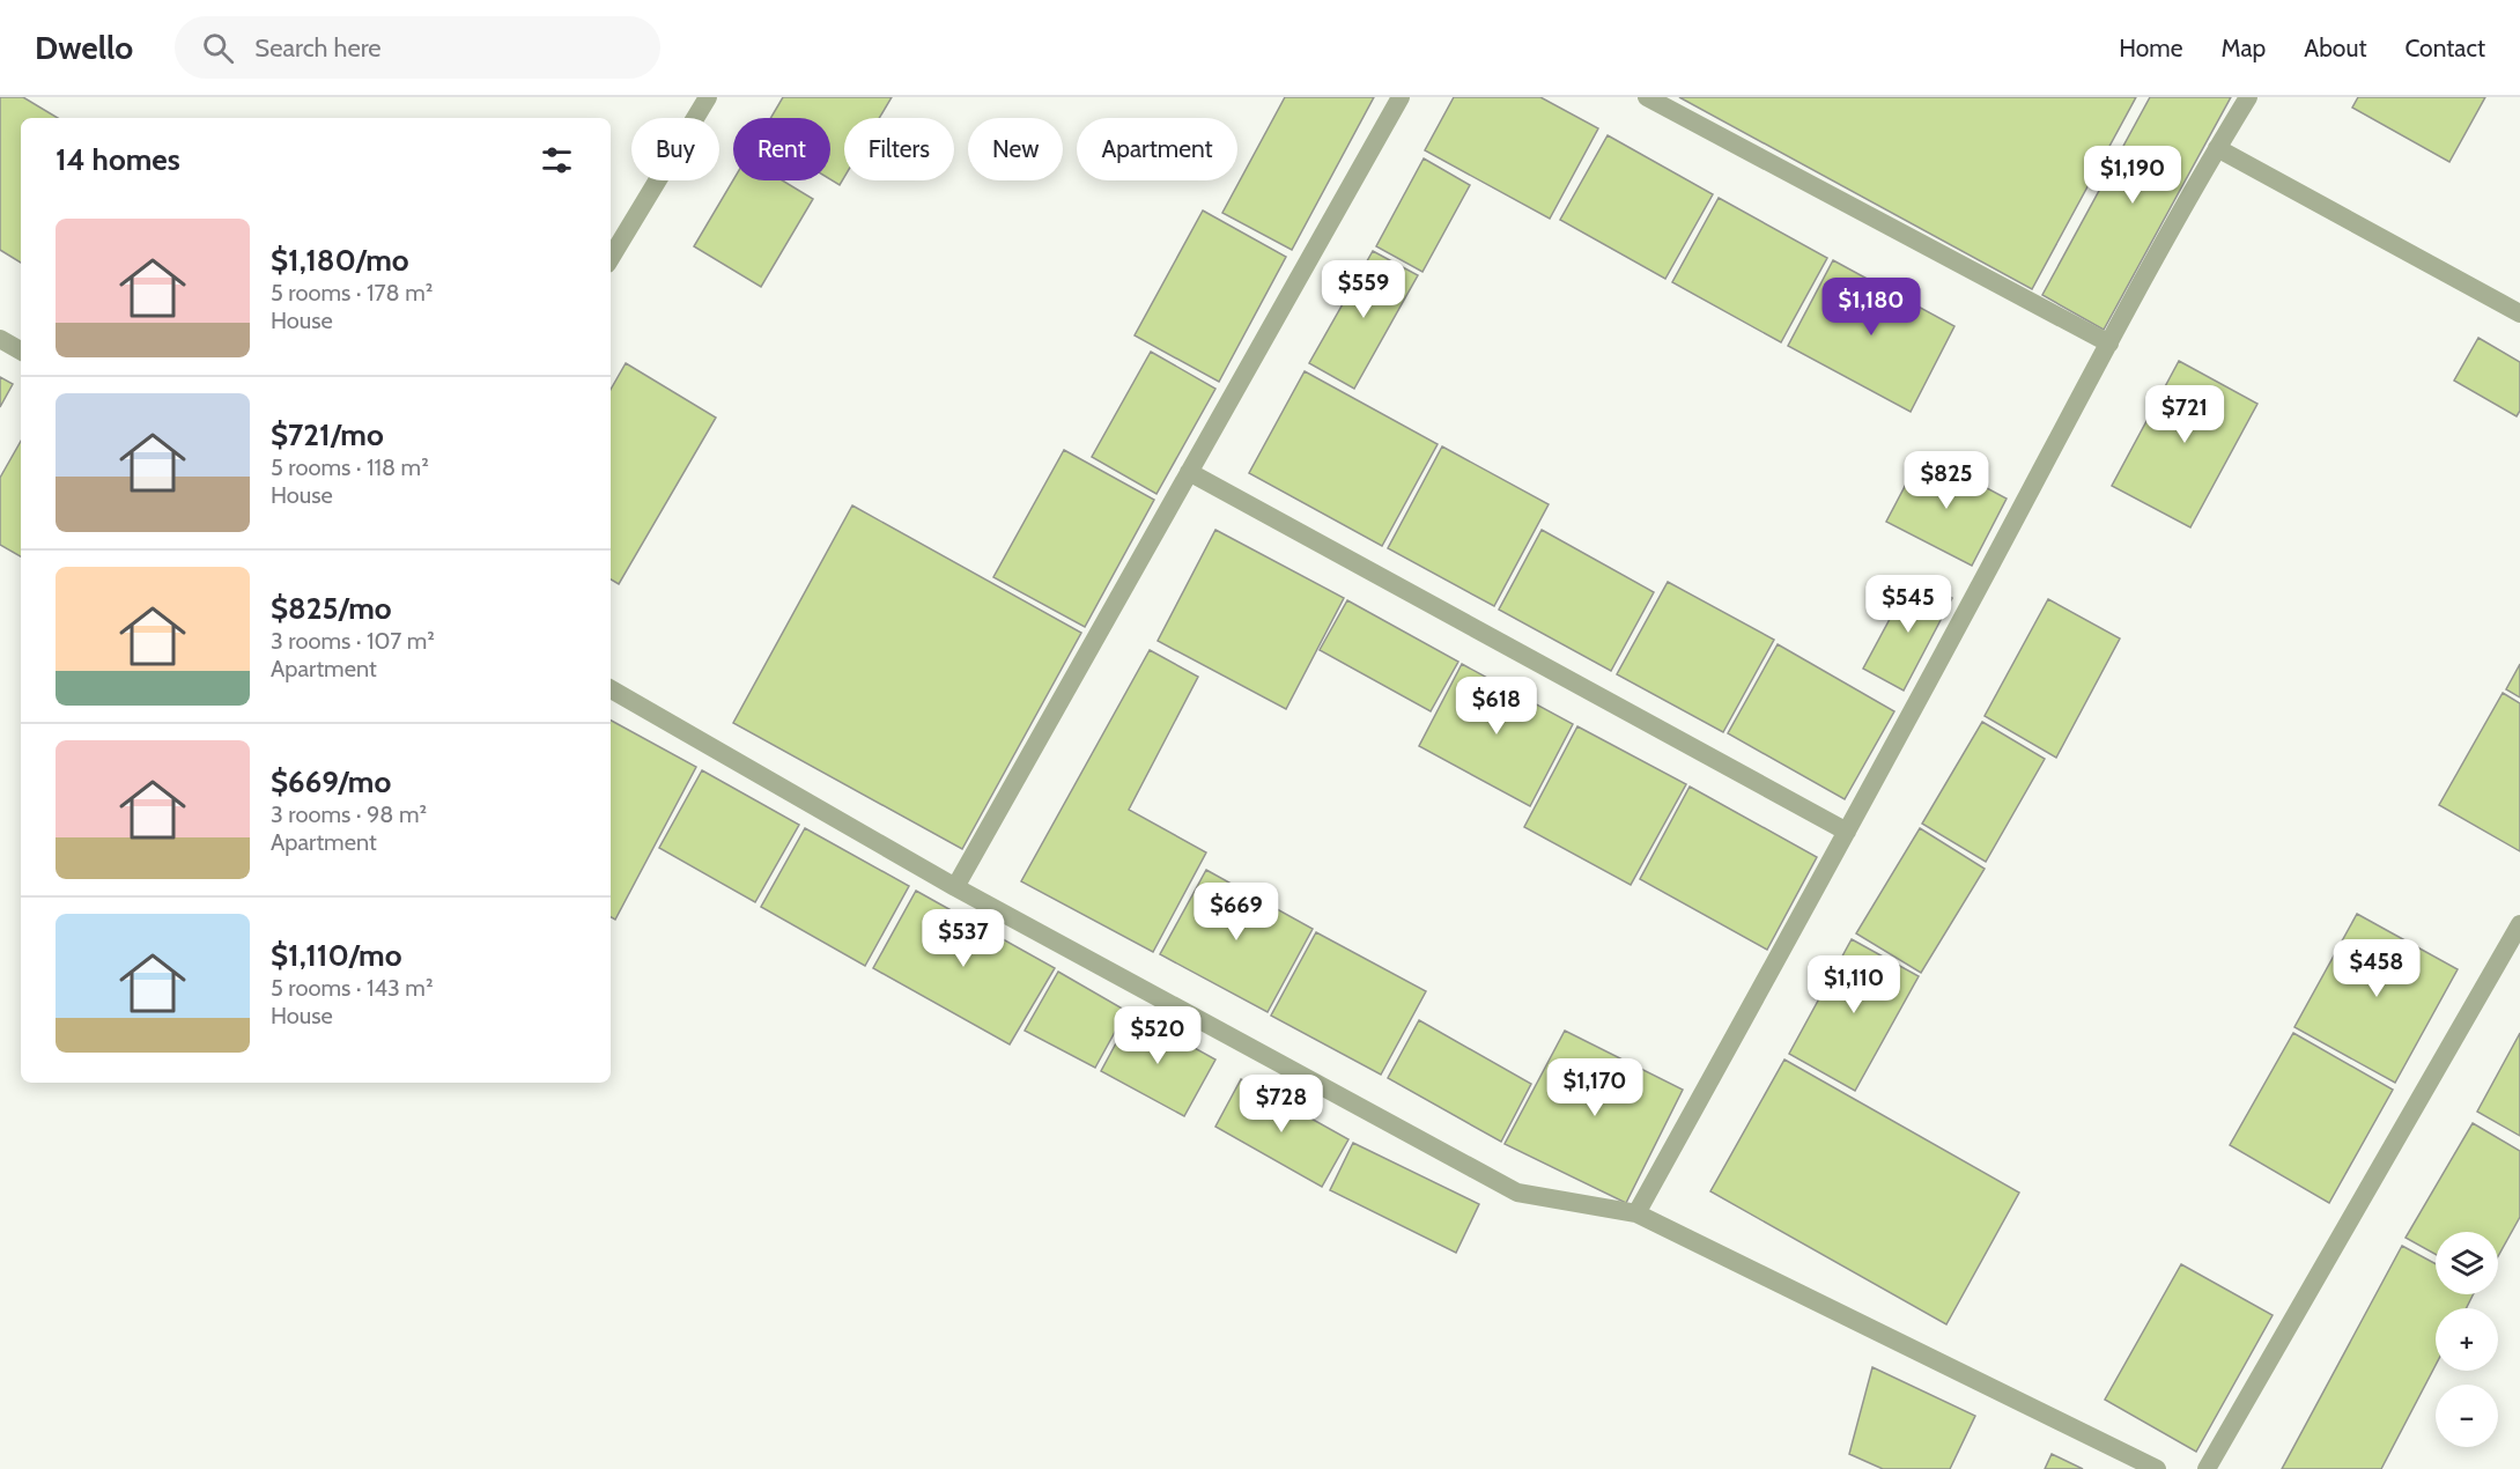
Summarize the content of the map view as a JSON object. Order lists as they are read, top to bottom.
{
  "page": {
    "header": "Dwello",
    "search": "Search here",
    "nav": [
      "Home",
      "Map",
      "About",
      "Contact"
    ],
    "chip": [
      "Buy",
      "Rent",
      "Filters",
      "New",
      "Apartment"
    ],
    "heading": "14 homes",
    "price": [
      "$1,190",
      "$559",
      "$1,180",
      "$721",
      "$825",
      "$545",
      "$618",
      "$669",
      "$537",
      "$458",
      "$1,110",
      "$520",
      "$1,170",
      "$728"
    ],
    "list": [
      {
        "name": "$1,180/mo",
        "note": "5 rooms · 178 m² · House"
      },
      {
        "name": "$721/mo",
        "note": "5 rooms · 118 m² · House"
      },
      {
        "name": "$825/mo",
        "note": "3 rooms · 107 m² · Apartment"
      },
      {
        "name": "$669/mo",
        "note": "3 rooms · 98 m² · Apartment"
      },
      {
        "name": "$1,110/mo",
        "note": "5 rooms · 143 m² · House"
      }
    ],
    "map_buttons": ["+", "−"]
  }
}
